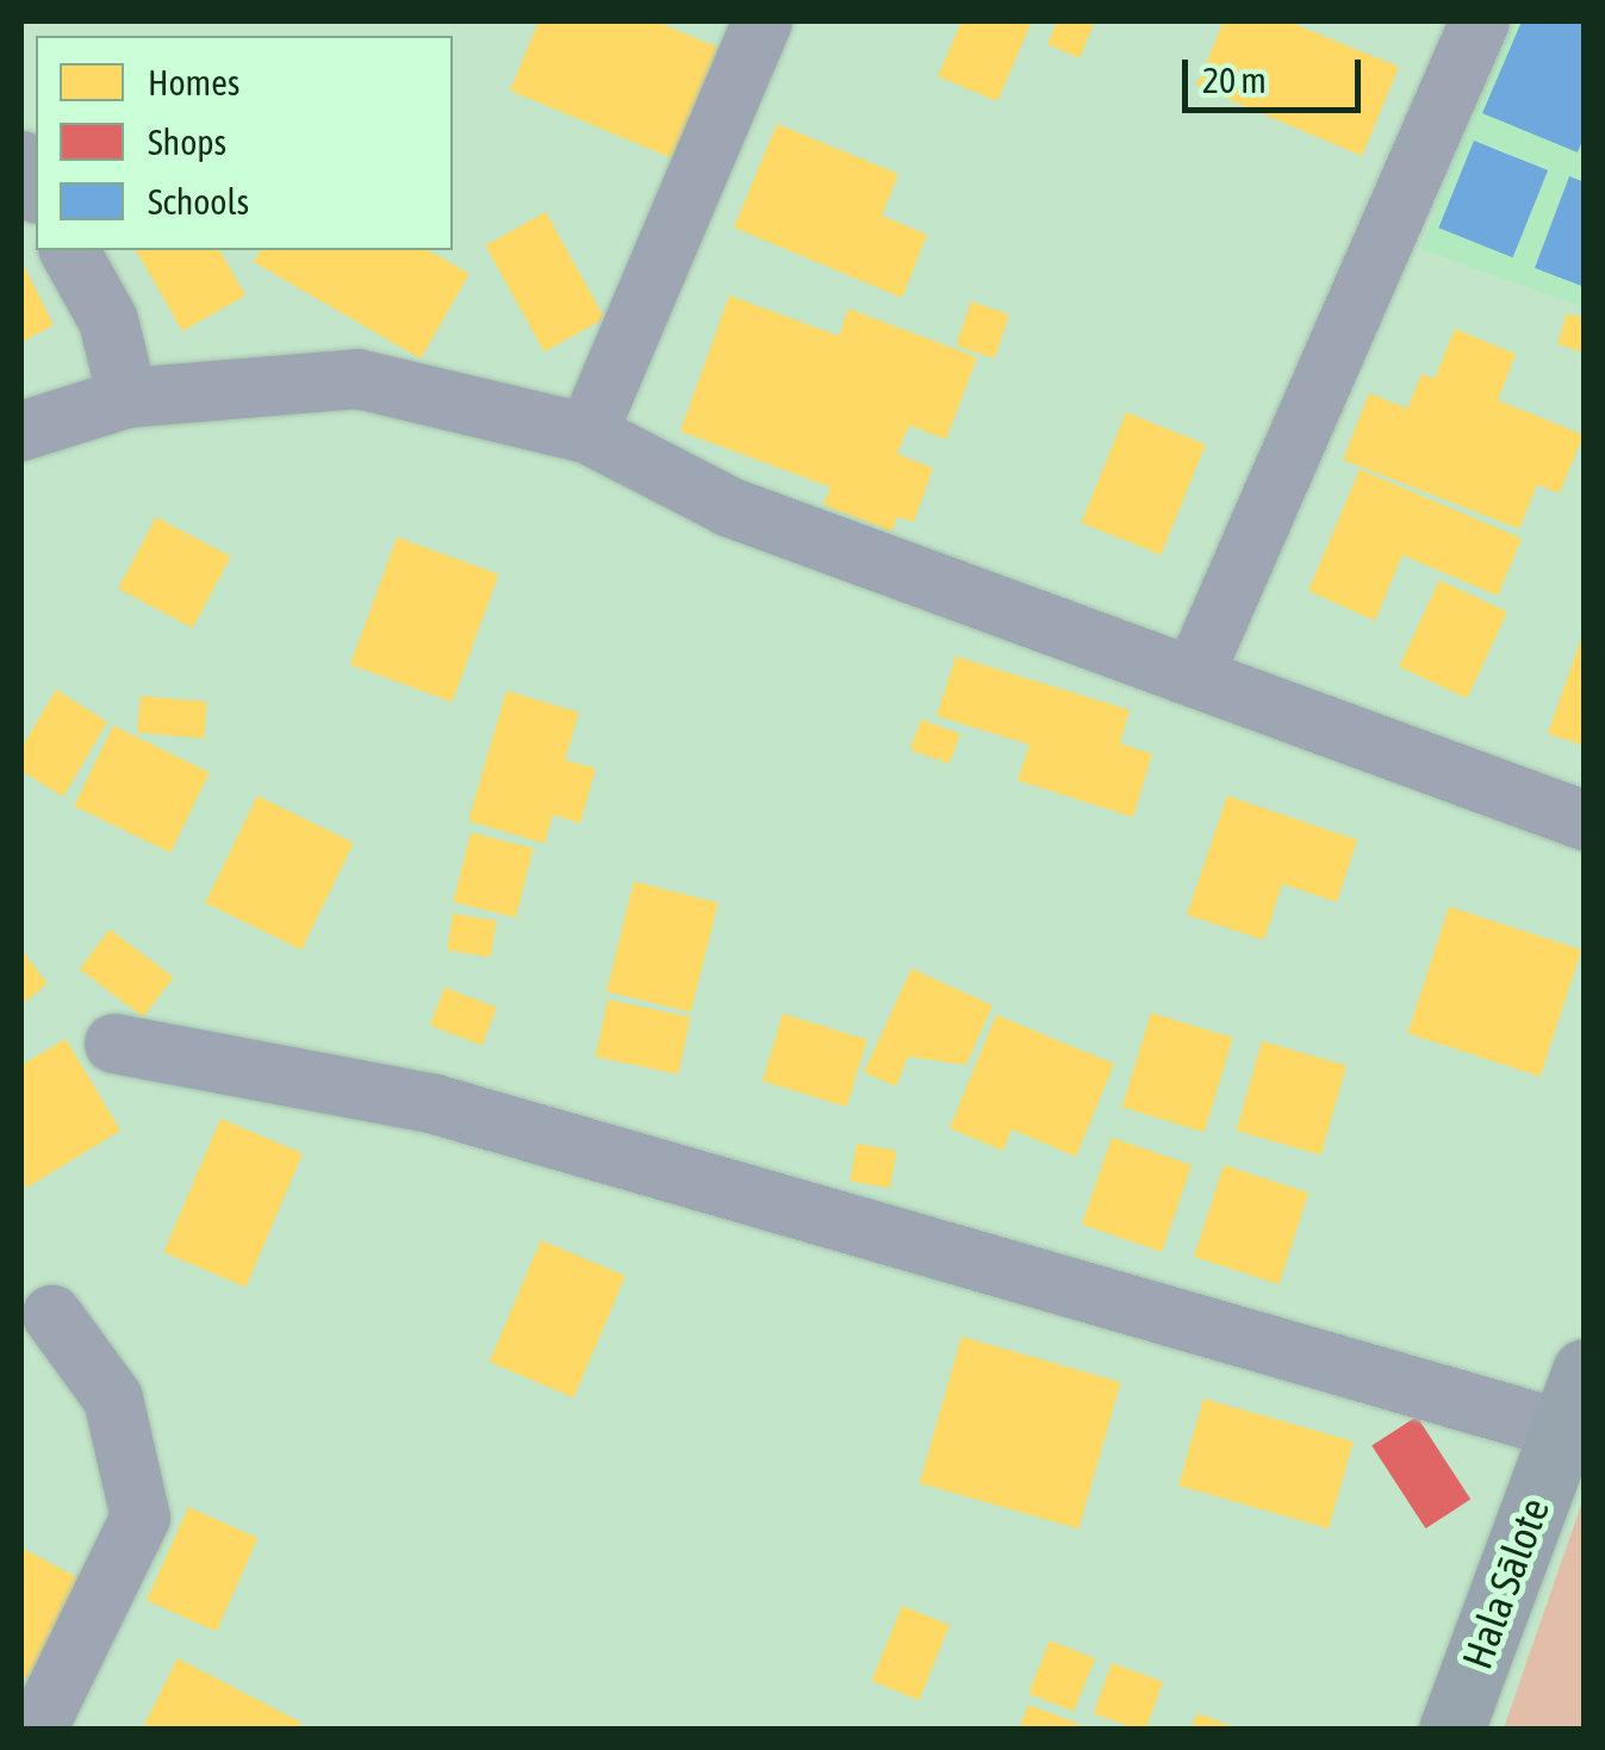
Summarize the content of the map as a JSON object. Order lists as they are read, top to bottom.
{
  "streets": {
    "main road": ["Hala Sālote"]
  },
  "legend": ["Homes", "Shops", "Schools"],
  "scale_bar": "20 m"
}
